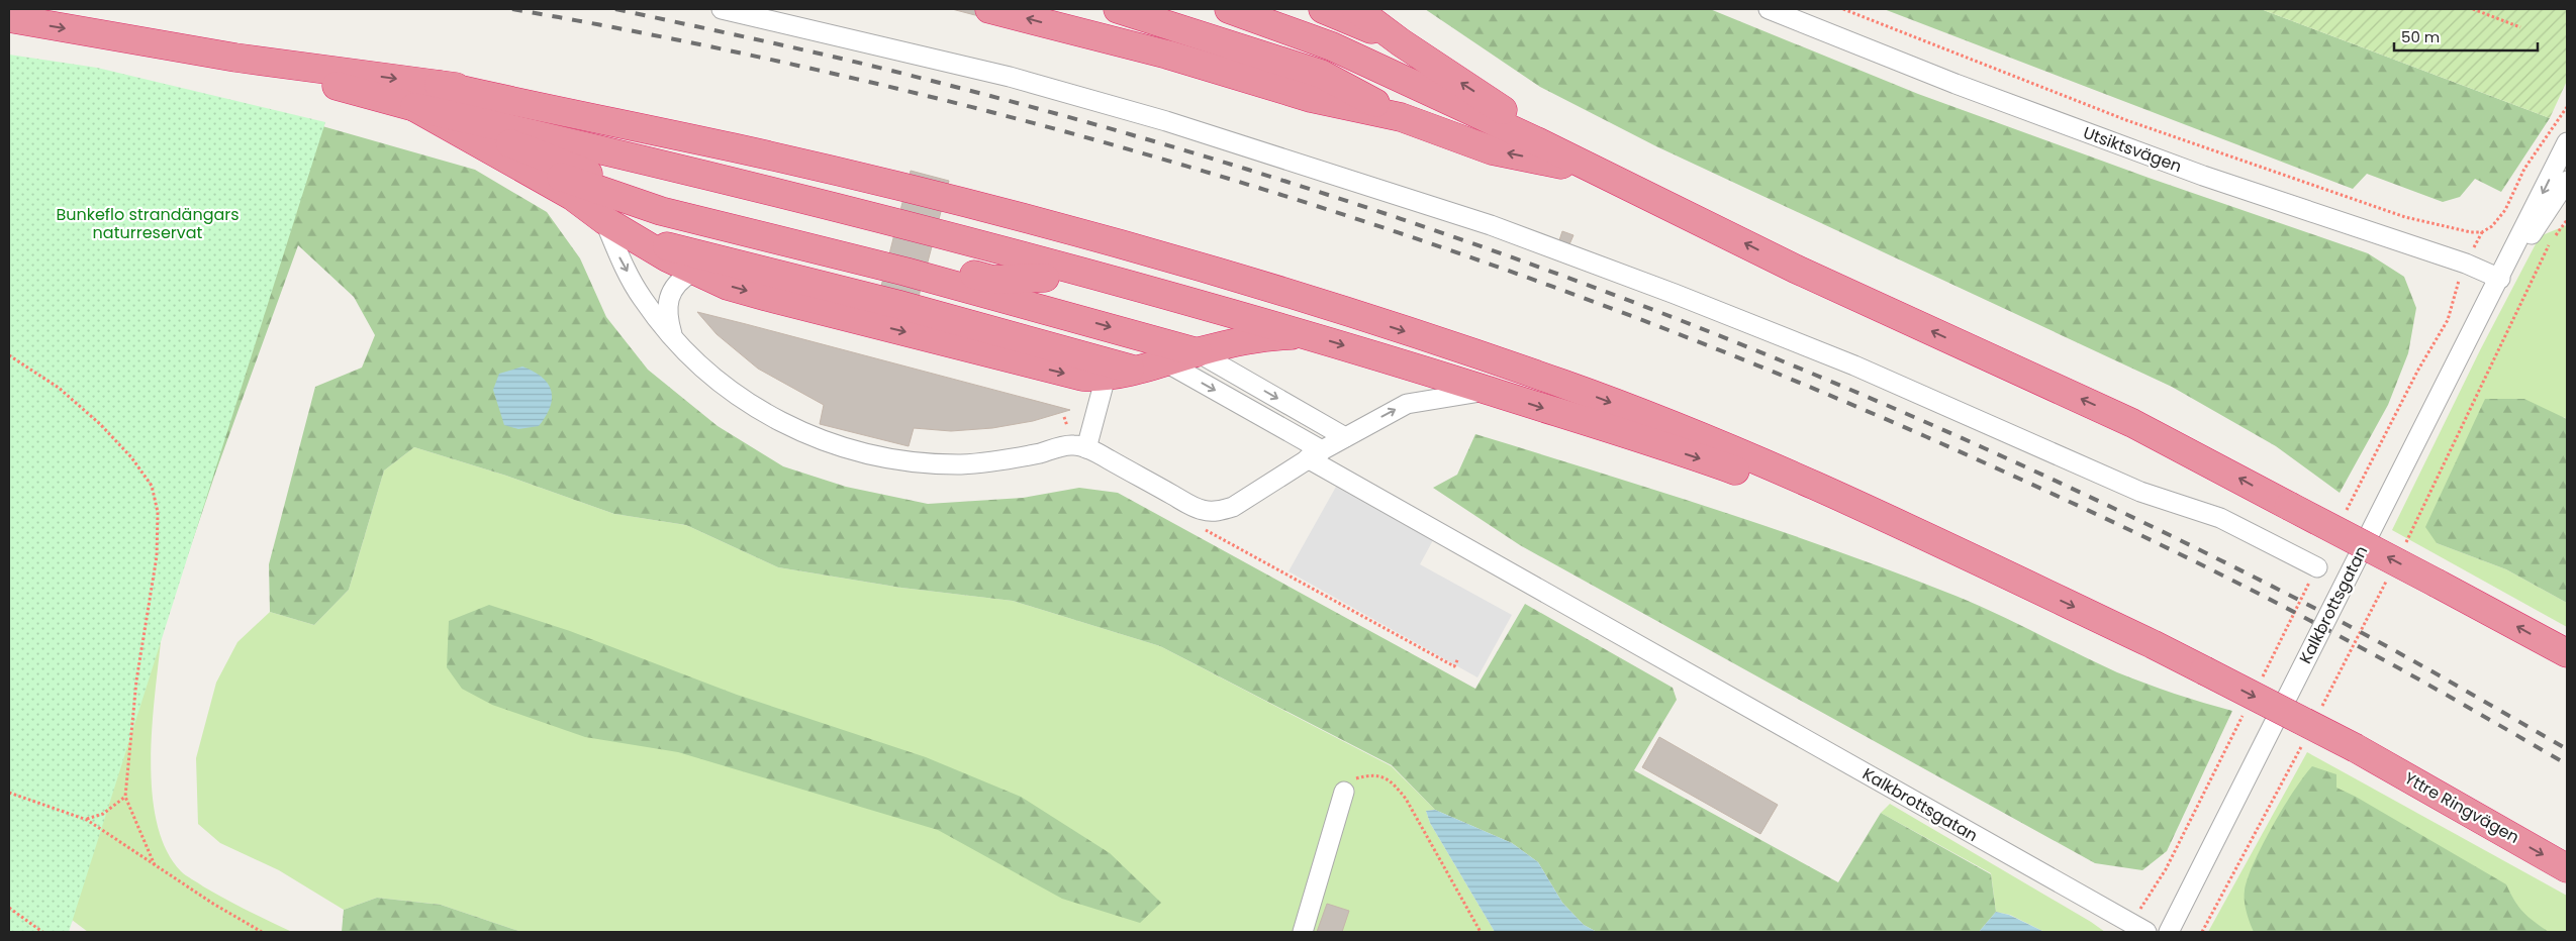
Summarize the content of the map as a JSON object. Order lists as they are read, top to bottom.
{
  "streets": {
    "highway": ["Yttre Ringvägen"],
    "street": ["Utsiktsvägen", "Kalkbrottsgatan"]
  },
  "crossings": [
    ["Utsiktsvägen", "Kalkbrottsgatan"]
  ],
  "parks": ["Bunkeflo strandängars naturreservat"],
  "scale_bar": "50 m"
}
